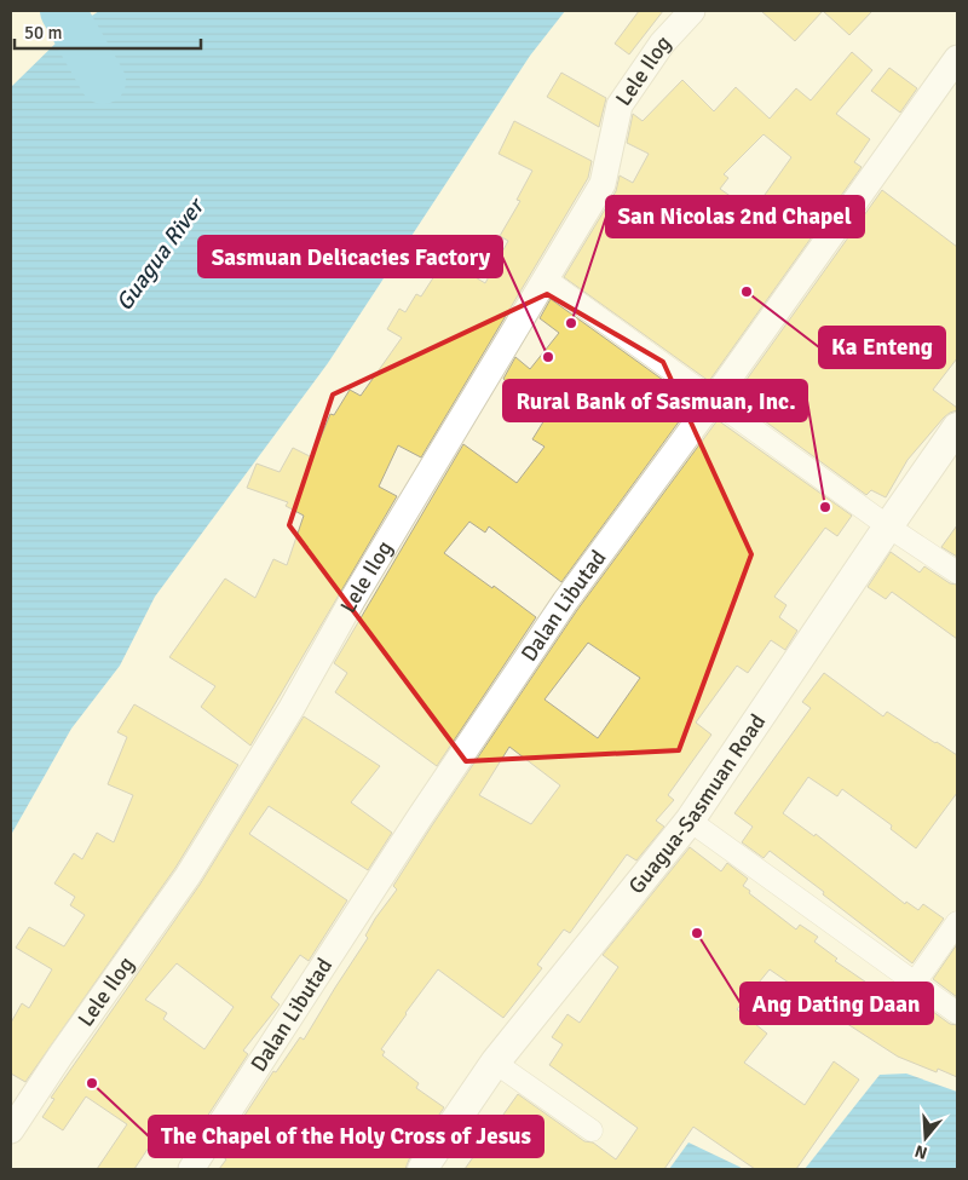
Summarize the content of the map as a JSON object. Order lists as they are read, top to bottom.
{
  "streets": {
    "main road": ["Guagua-Sasmuan Road"],
    "street": ["Lele Ilog", "Dalan Libutad"]
  },
  "water": ["Guagua River"],
  "places": [
    "Ka Enteng",
    "San Nicolas 2nd Chapel",
    "Sasmuan Delicacies Factory",
    "Rural Bank of Sasmuan, Inc.",
    "Ang Dating Daan",
    "The Chapel of the Holy Cross of Jesus"
  ],
  "scale_bar": "50 m",
  "north": "bottom"
}
